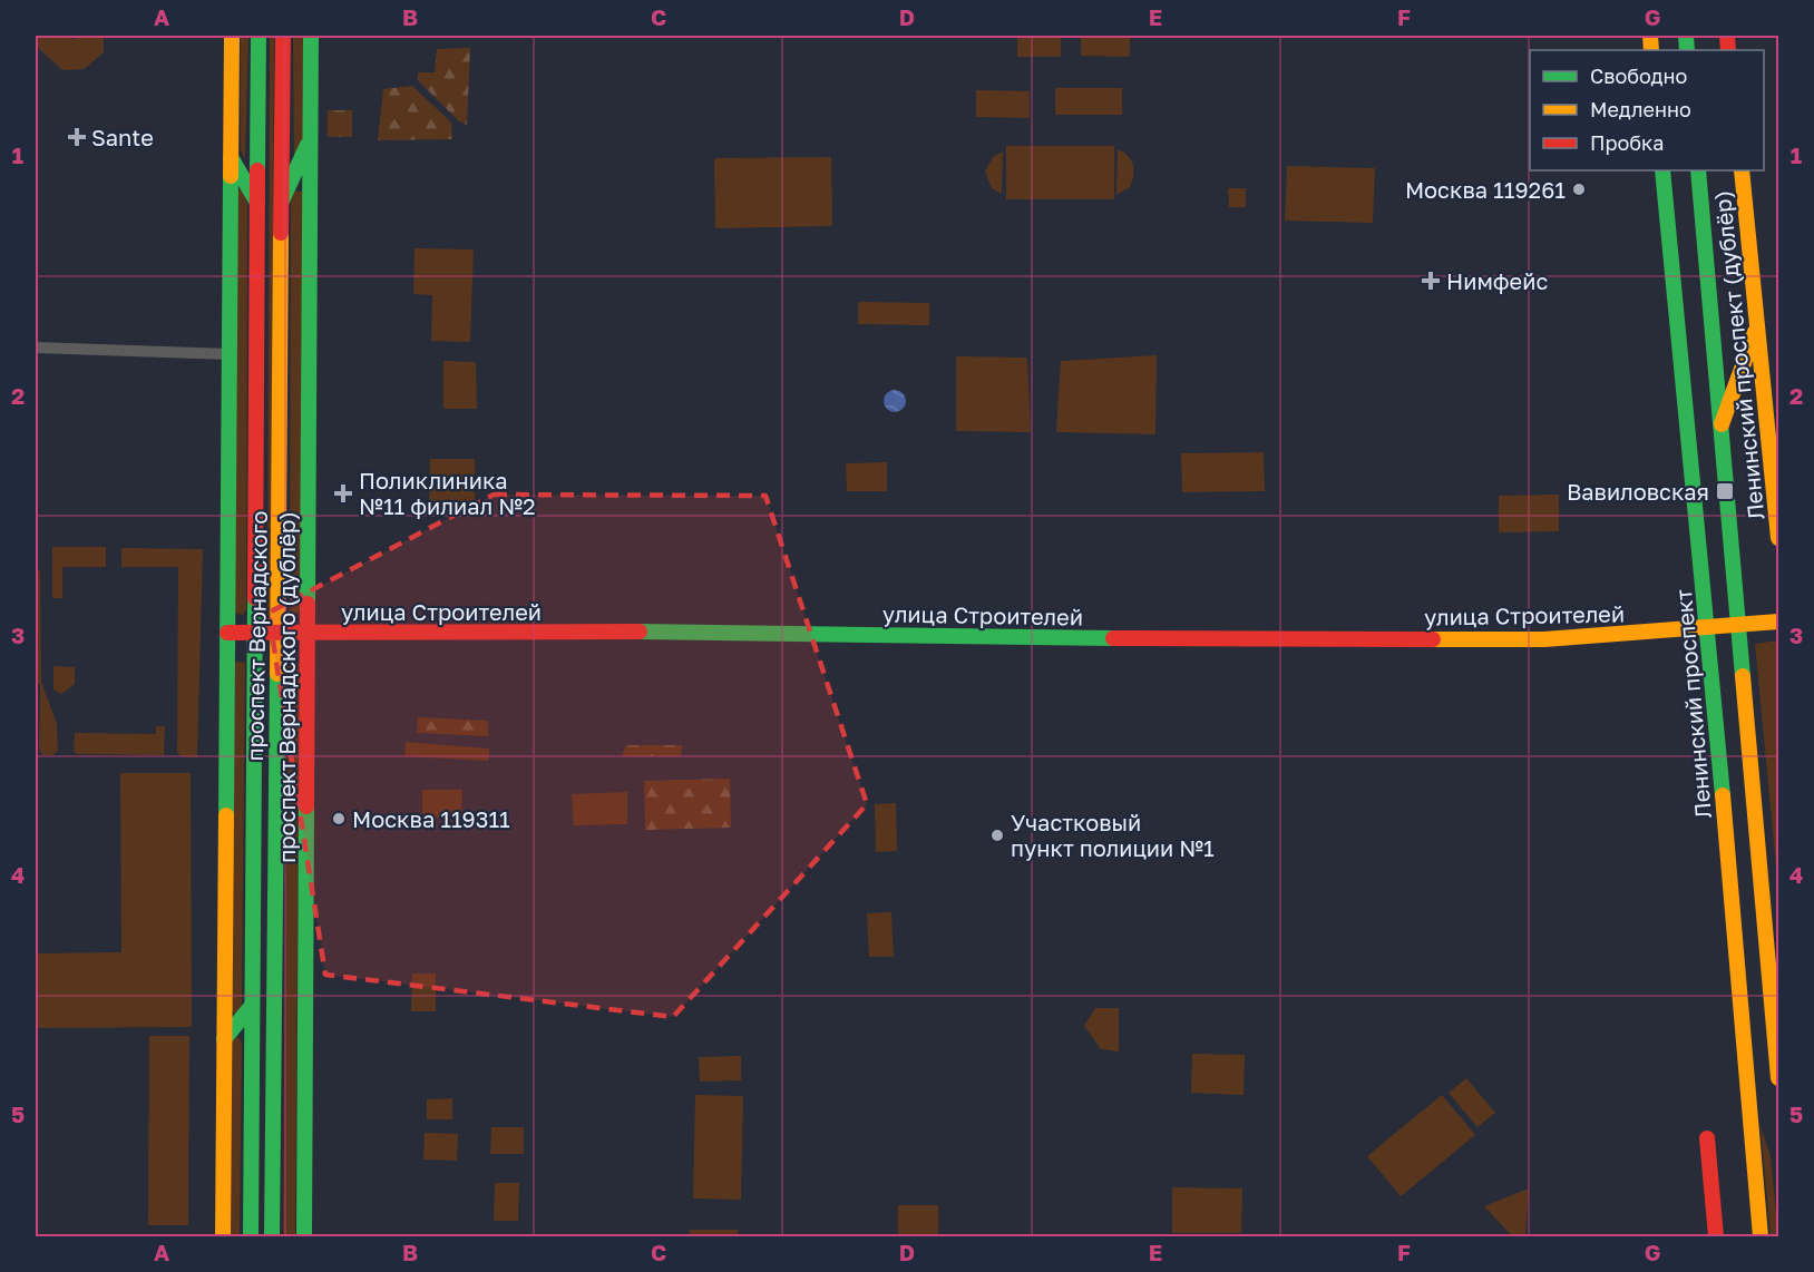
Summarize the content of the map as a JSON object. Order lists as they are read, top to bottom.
{
  "streets": {
    "main road": [
      "Ленинский проспект (дублёр)",
      "улица Строителей",
      "проспект Вернадского",
      "проспект Вернадского (дублёр)",
      "Ленинский проспект"
    ]
  },
  "crossings": [
    ["улица Строителей", "проспект Вернадского"],
    ["улица Строителей", "проспект Вернадского (дублёр)"],
    ["улица Строителей", "Ленинский проспект"],
    ["проспект Вернадского", "проспект Вернадского (дублёр)"]
  ],
  "places": {
    "health": ["Sante", "Нимфейс", "Поликлиника №11 филиал №2"],
    "other": ["Москва 119261", "Москва 119311", "Участковый пункт полиции №1"],
    "transit": ["Вавиловская"]
  },
  "legend": ["Свободно", "Медленно", "Пробка"],
  "grid": {
    "columns": [
      "A",
      "B",
      "C",
      "D",
      "E",
      "F",
      "G"
    ],
    "rows": [
      "1",
      "2",
      "3",
      "4",
      "5"
    ]
  }
}
